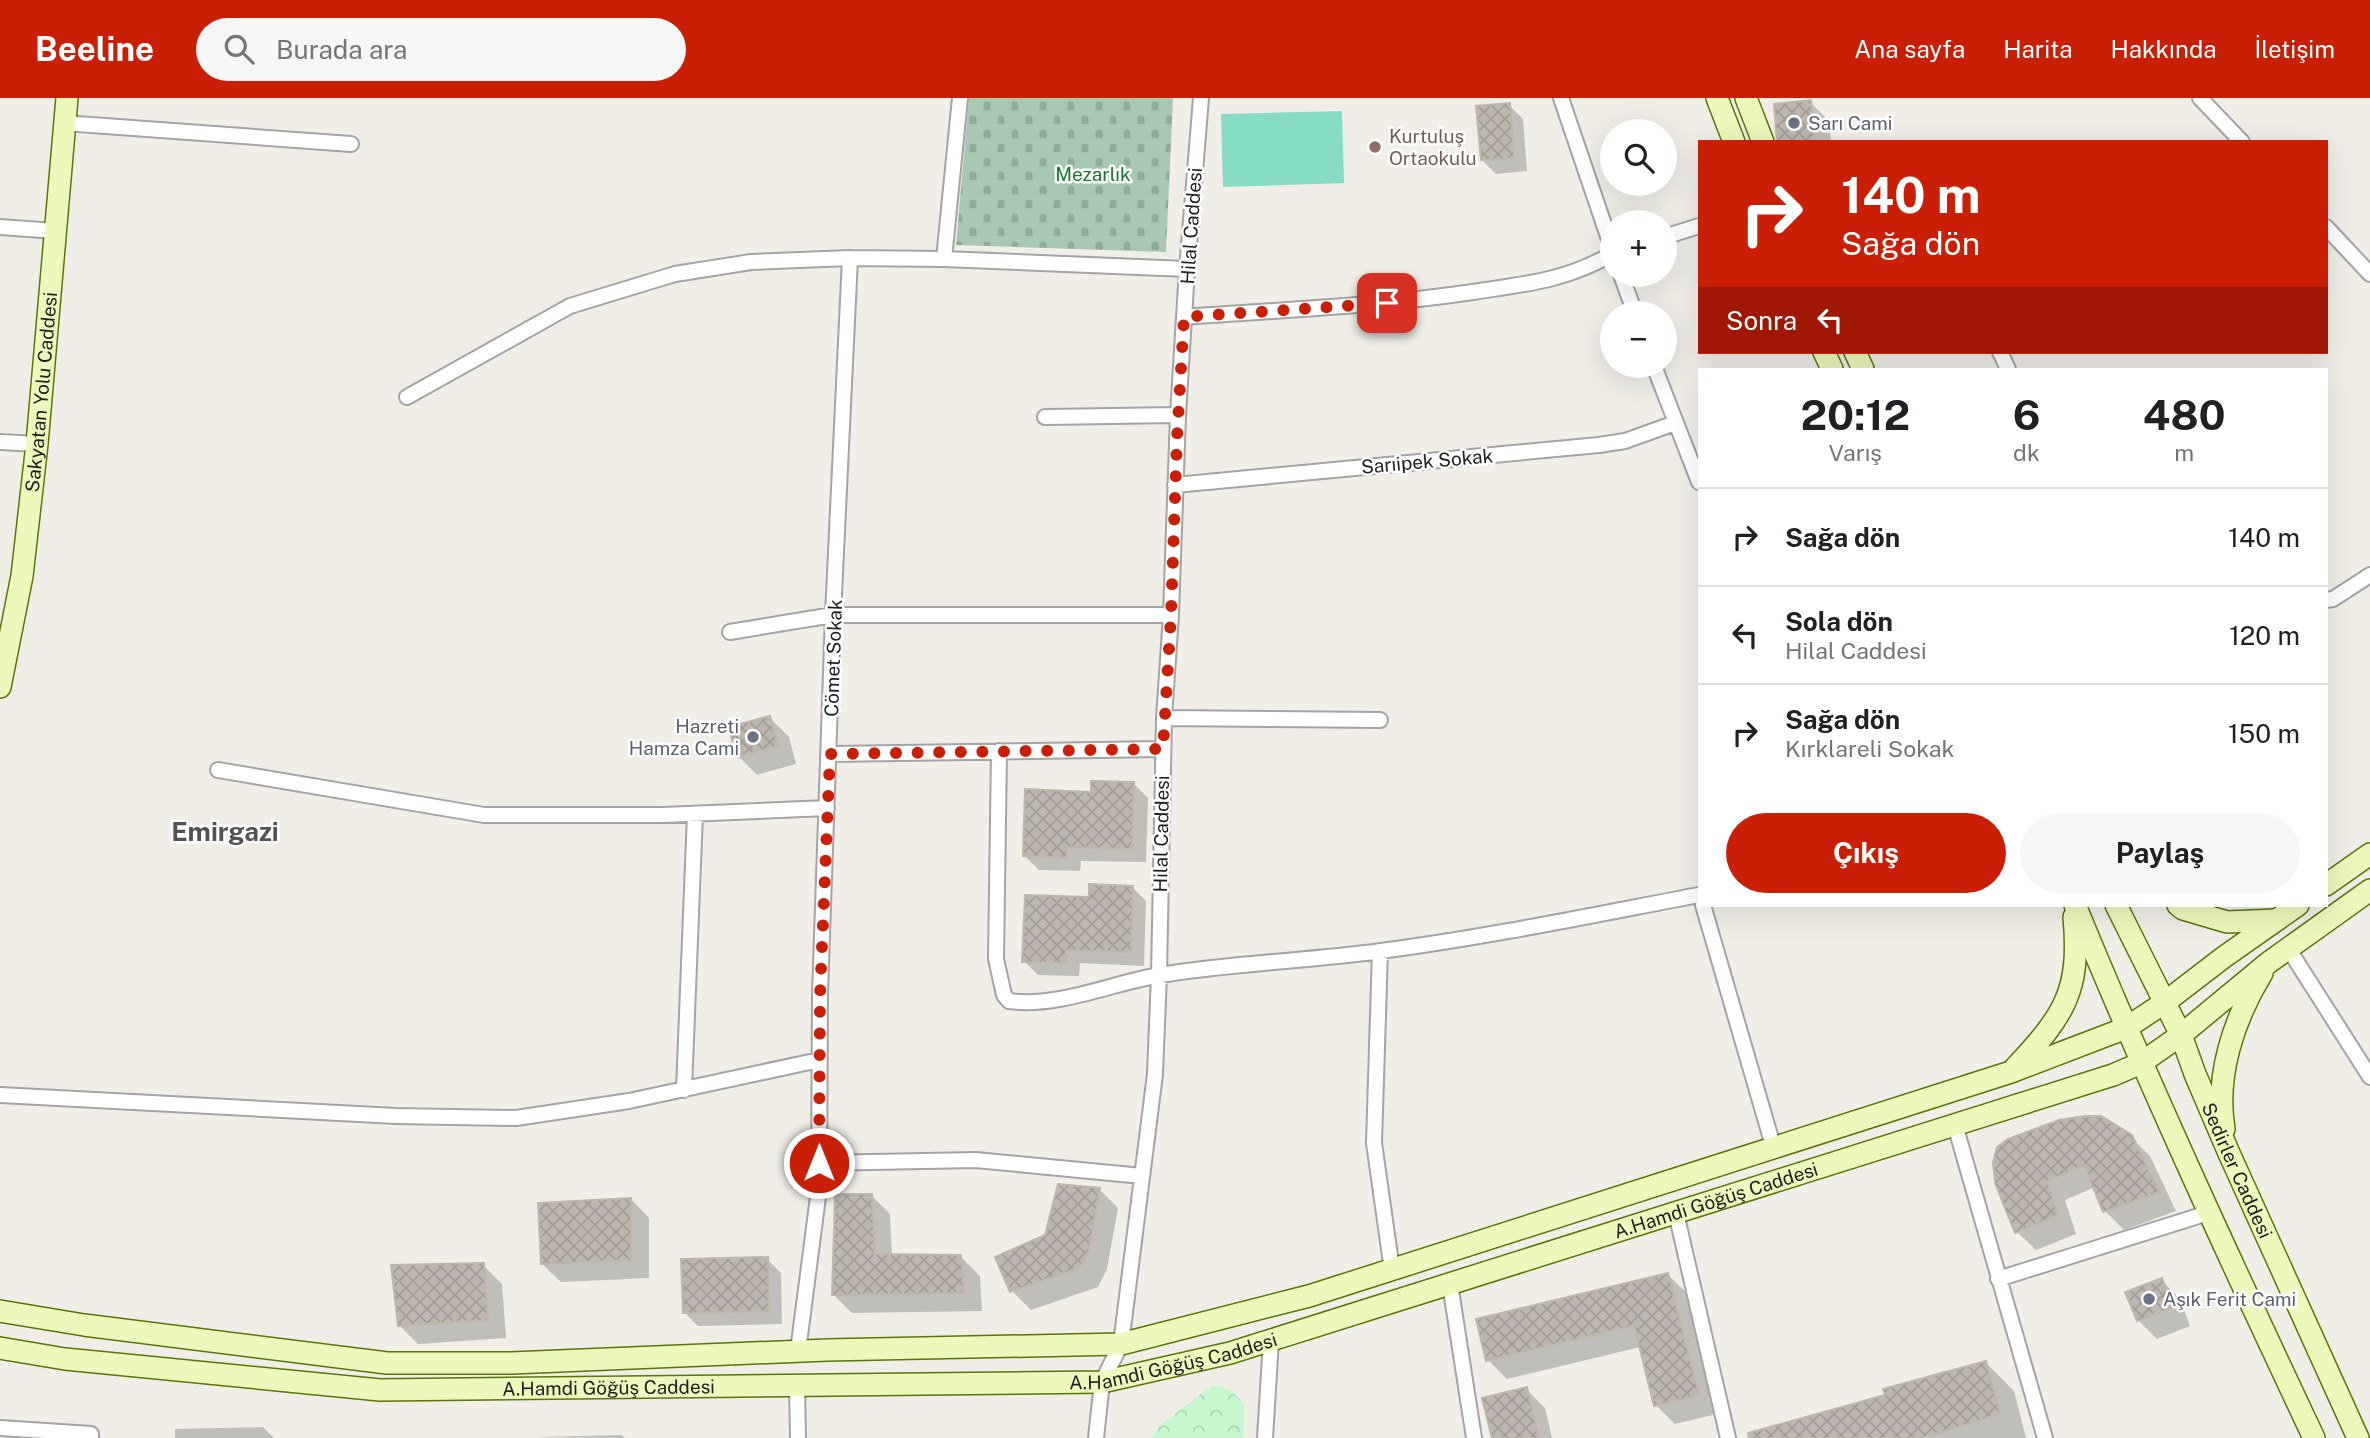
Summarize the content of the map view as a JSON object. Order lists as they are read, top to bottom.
{
  "streets": {
    "street": [
      "Hilal Caddesi",
      "Sakyatan Yolu Caddesi",
      "Sarıipek Sokak",
      "Cömet Sokak",
      "Sedirler Caddesi",
      "A.Hamdi Göğüş Caddesi"
    ]
  },
  "crossings": [
    ["Hilal Caddesi", "Sarıipek Sokak"],
    ["Hilal Caddesi", "A.Hamdi Göğüş Caddesi"],
    ["Cömet Sokak", "A.Hamdi Göğüş Caddesi"],
    ["Sedirler Caddesi", "A.Hamdi Göğüş Caddesi"]
  ],
  "districts": ["Emirgazi"],
  "parks": ["Mezarlık"],
  "places": [
    "Sarı Cami",
    "Kurtuluş Ortaokulu",
    "Hazreti Hamza Cami",
    "Aşık Ferit Cami"
  ],
  "page": {
    "header": "Beeline",
    "search": "Burada ara",
    "nav": [
      "Ana sayfa",
      "Harita",
      "Hakkında",
      "İletişim"
    ],
    "map_buttons": ["+", "−"],
    "turn": ["140 m", "Sağa dön"],
    "then": "Sonra",
    "eta": [
      "20:12",
      "Varış",
      "6",
      "dk",
      "480",
      "m"
    ],
    "list": [
      {
        "name": "Sağa dön",
        "value": "140 m"
      },
      {
        "name": "Sola dön",
        "note": "Hilal Caddesi",
        "value": "120 m"
      },
      {
        "name": "Sağa dön",
        "note": "Kırklareli Sokak",
        "value": "150 m"
      }
    ],
    "buttons": ["Çıkış", "Paylaş"]
  }
}
